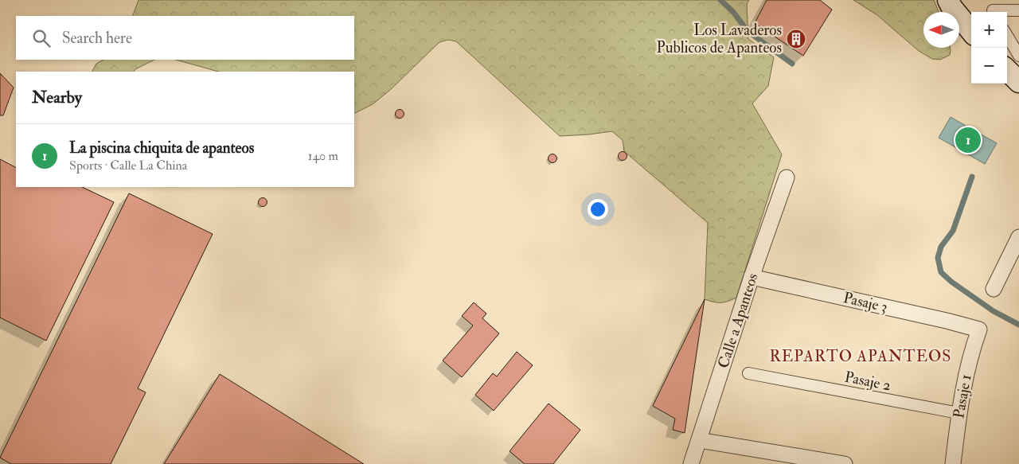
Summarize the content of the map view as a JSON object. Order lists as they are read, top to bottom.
{
  "streets": {
    "street": [
      "Pasaje 3",
      "Calle a Apanteos",
      "Pasaje 2",
      "Pasaje 1"
    ]
  },
  "crossings": [
    ["Pasaje 3", "Calle a Apanteos"],
    ["Pasaje 3", "Pasaje 1"],
    ["Pasaje 2", "Pasaje 1"]
  ],
  "districts": ["REPARTO APANTEOS"],
  "places": {
    "building": ["Los Lavaderos Publicos de Apanteos"]
  },
  "north": "left",
  "page": {
    "map_buttons": ["+", "−"],
    "search": "Search here",
    "heading": "Nearby",
    "list": [
      {
        "mark": "1",
        "name": "La piscina chiquita de apanteos",
        "note": "Sports · Calle La China",
        "value": "140 m"
      }
    ],
    "pins": "1"
  }
}
